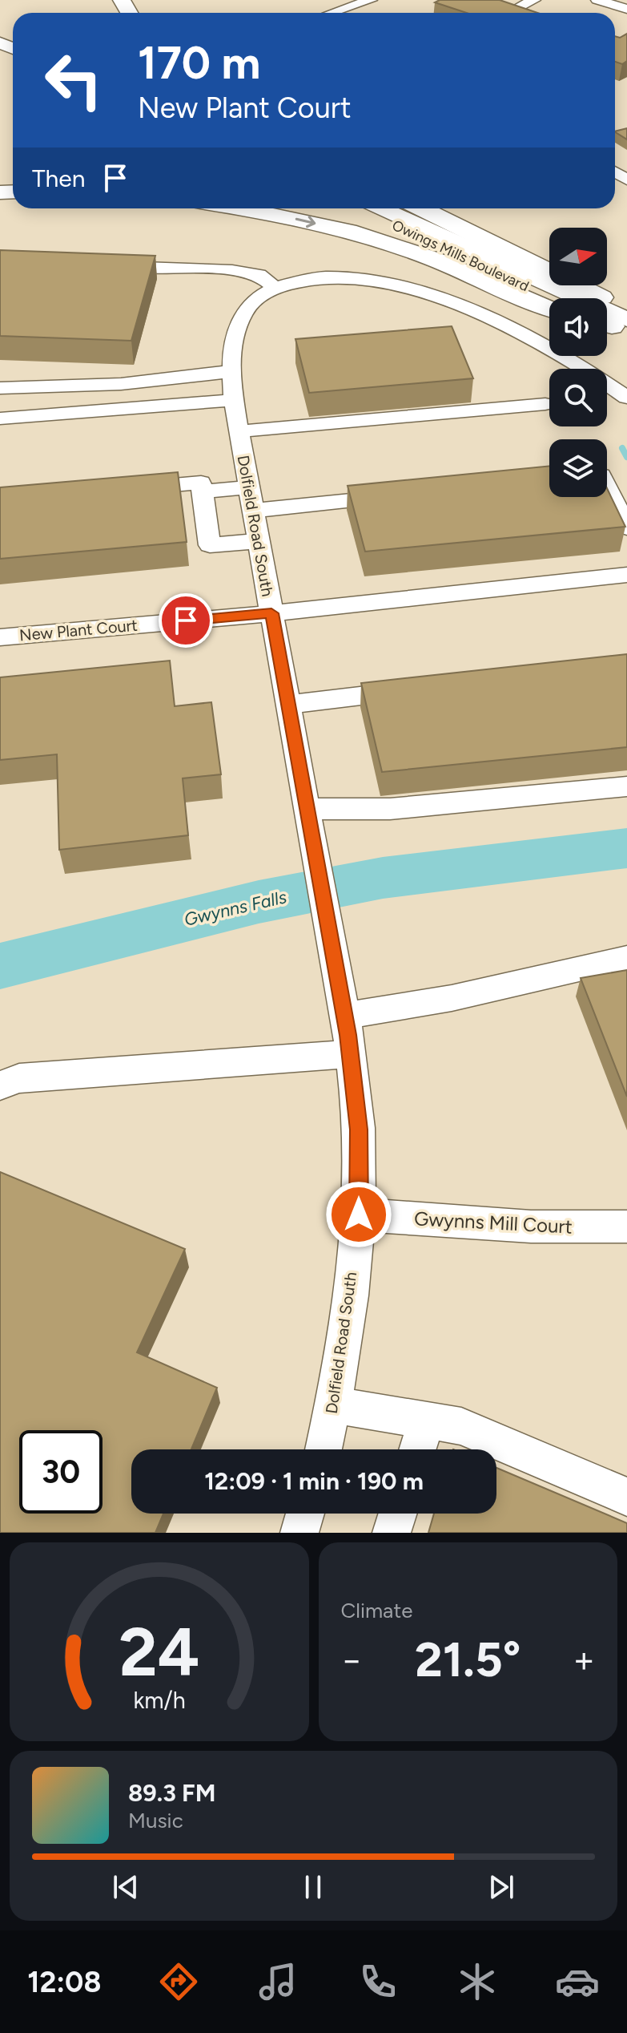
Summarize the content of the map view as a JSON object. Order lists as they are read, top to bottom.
{
  "streets": {
    "main road": ["Owings Mills Boulevard"],
    "street": ["Dolfield Road South", "New Plant Court", "Gwynns Mill Court"]
  },
  "crossings": [
    ["Dolfield Road South", "New Plant Court"],
    ["Dolfield Road South", "Gwynns Mill Court"]
  ],
  "water": ["Gwynns Falls"],
  "north": "right",
  "page": {
    "turn": ["170 m", "New Plant Court"],
    "then": "Then",
    "limit": "30",
    "trip": "12:09 · 1 min · 190 m",
    "tile": "Climate",
    "heat": ["−", "21.5°", "+"],
    "song": ["89.3 FM", "Music"],
    "tabs": "12:08",
    "gauge": ["24", "km/h"]
  }
}
